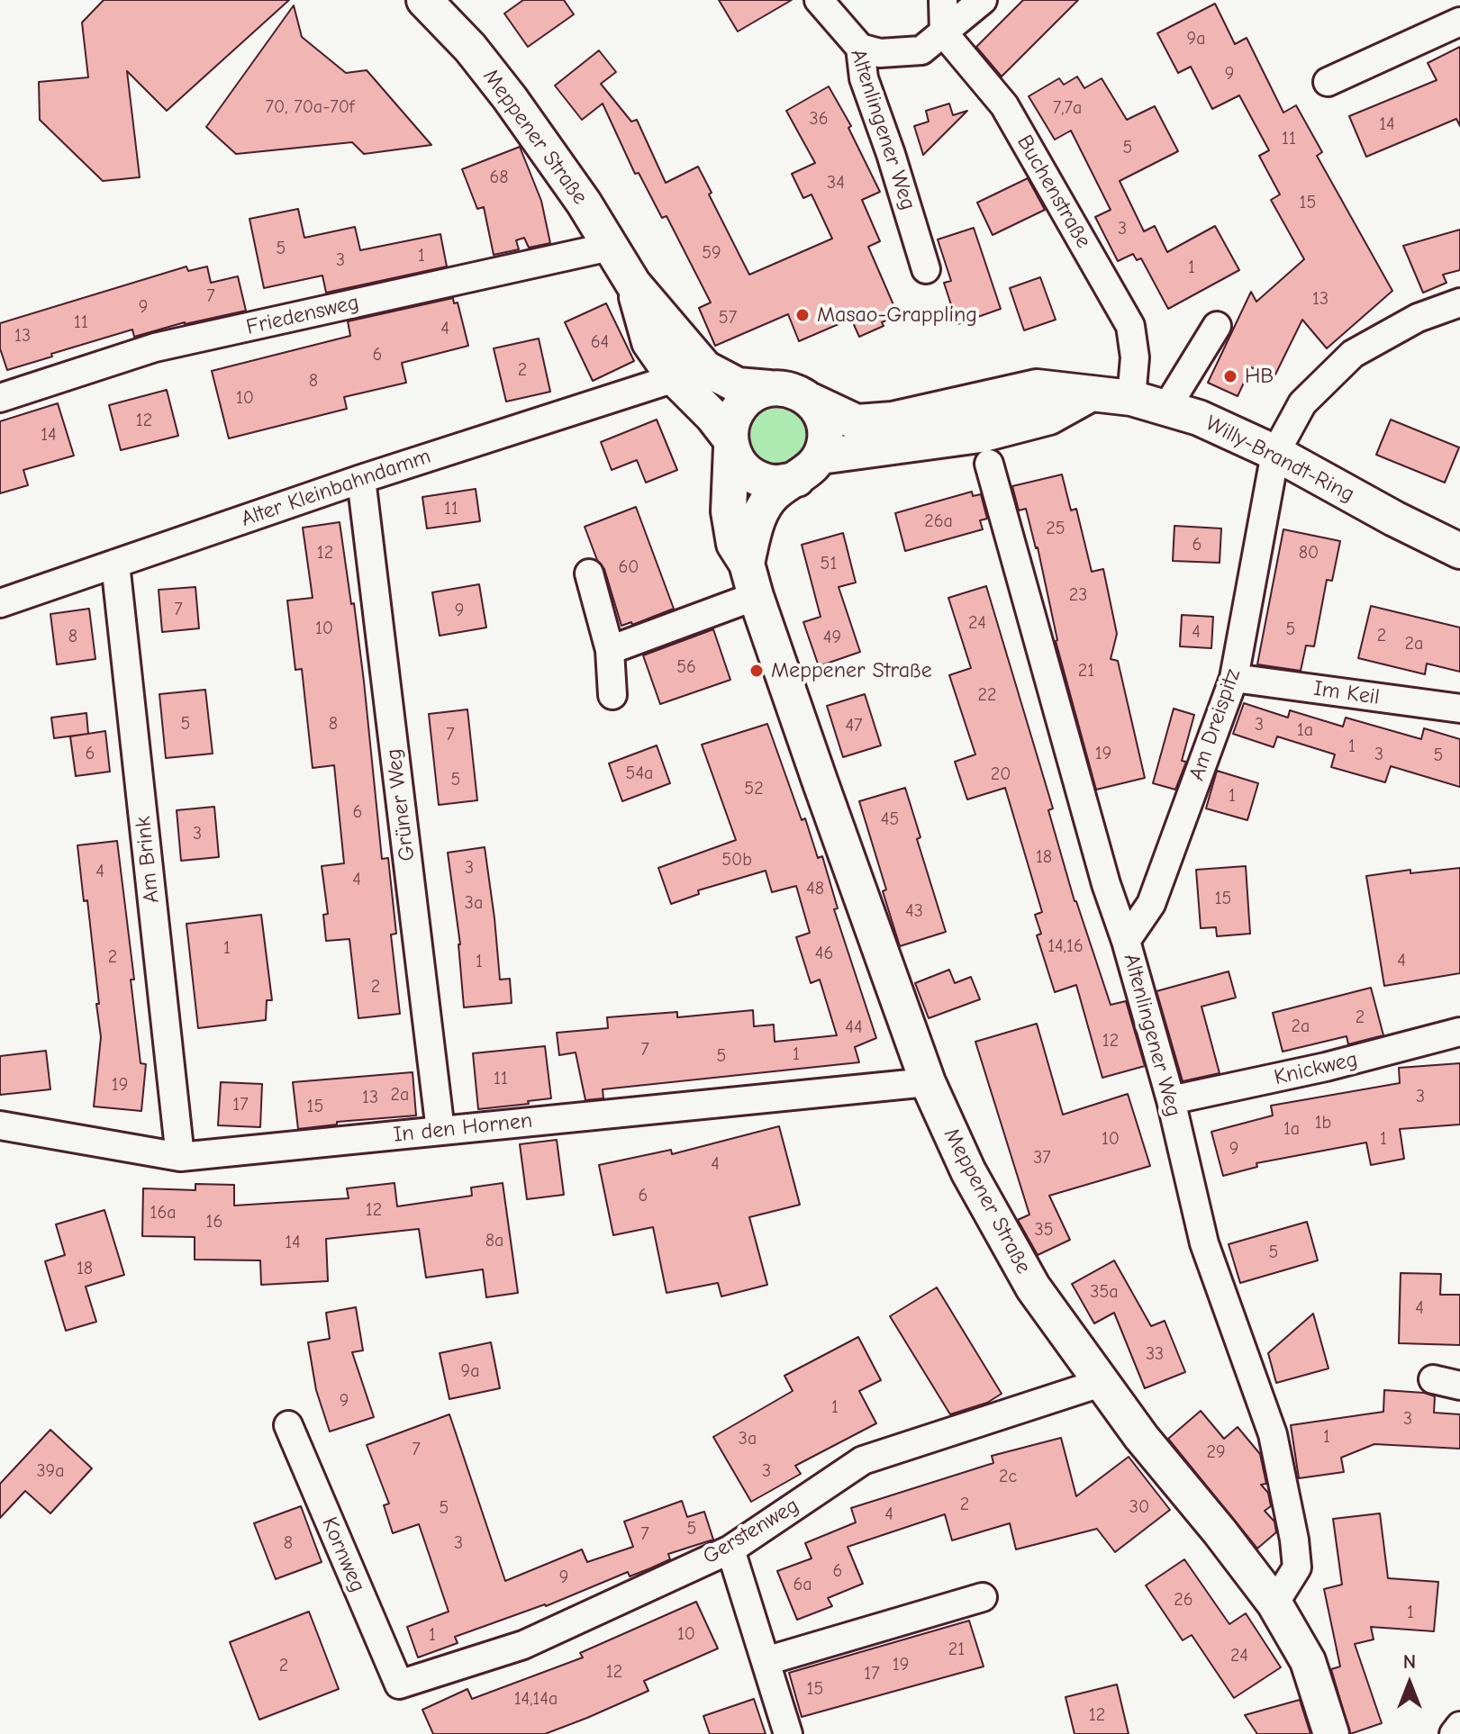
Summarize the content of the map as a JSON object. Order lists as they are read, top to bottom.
{
  "streets": {
    "main road": ["Meppener Straße", "Willy-Brandt-Ring"],
    "street": [
      "Altenlingener Weg",
      "Buchenstraße",
      "Friedensweg",
      "Alter Kleinbahndamm",
      "Im Keil",
      "Am Dreispitz",
      "Grüner Weg",
      "Am Brink",
      "Knickweg",
      "In den Hornen",
      "Gerstenweg",
      "Kornweg"
    ]
  },
  "crossings": [
    ["Altenlingener Weg", "Meppener Straße"],
    ["Altenlingener Weg", "Am Dreispitz"],
    ["Altenlingener Weg", "Knickweg"],
    ["Meppener Straße", "Friedensweg"],
    ["Meppener Straße", "Willy-Brandt-Ring"],
    ["Meppener Straße", "Alter Kleinbahndamm"],
    ["Meppener Straße", "In den Hornen"],
    ["Meppener Straße", "Gerstenweg"],
    ["Buchenstraße", "Willy-Brandt-Ring"],
    ["Willy-Brandt-Ring", "Am Dreispitz"],
    ["Alter Kleinbahndamm", "Grüner Weg"],
    ["Alter Kleinbahndamm", "Am Brink"],
    ["Im Keil", "Am Dreispitz"],
    ["Grüner Weg", "In den Hornen"],
    ["Am Brink", "In den Hornen"],
    ["Gerstenweg", "Kornweg"]
  ],
  "places": ["Masao-Grappling", "HB", "Meppener Straße"],
  "house_numbers": [
    "9a",
    "9",
    "70, 70a-70f",
    "7,7a",
    "36",
    "14",
    "11",
    "5",
    "68",
    "34",
    "15",
    "3",
    "5",
    "59",
    "1",
    "3",
    "1",
    "7",
    "13",
    "9",
    "57",
    "11",
    "4",
    "13",
    "64",
    "6",
    "2",
    "8",
    "10",
    "12",
    "14",
    "11",
    "26a",
    "25",
    "6",
    "12",
    "80",
    "51",
    "60",
    "23",
    "7",
    "9",
    "24",
    "10",
    "5",
    "4",
    "2",
    "8",
    "49",
    "2a",
    "56",
    "21",
    "22",
    "5",
    "8",
    "3",
    "47",
    "1a",
    "7",
    "1",
    "6",
    "19",
    "3",
    "5",
    "54a",
    "20",
    "5",
    "52",
    "1",
    "6",
    "45",
    "3",
    "18",
    "50b",
    "3",
    "4",
    "4",
    "48",
    "15",
    "3a",
    "43",
    "14,16",
    "1",
    "46",
    "2",
    "4",
    "1",
    "2",
    "2",
    "2a",
    "44",
    "12",
    "7",
    "1",
    "5",
    "11",
    "19",
    "2a",
    "3",
    "13",
    "17",
    "15",
    "1b",
    "1a",
    "10",
    "1",
    "9",
    "37",
    "4",
    "6",
    "12",
    "16a",
    "16",
    "35",
    "8a",
    "14",
    "5",
    "18",
    "35a",
    "4",
    "33",
    "9a",
    "9",
    "1",
    "3",
    "1",
    "3a",
    "7",
    "29",
    "39a",
    "3",
    "2c",
    "2",
    "30",
    "5",
    "4",
    "5",
    "7",
    "8",
    "3",
    "6",
    "9",
    "6a",
    "26",
    "1",
    "10",
    "1",
    "21",
    "24",
    "19",
    "2",
    "12",
    "17",
    "15",
    "14,14a",
    "12"
  ],
  "north": "top"
}
